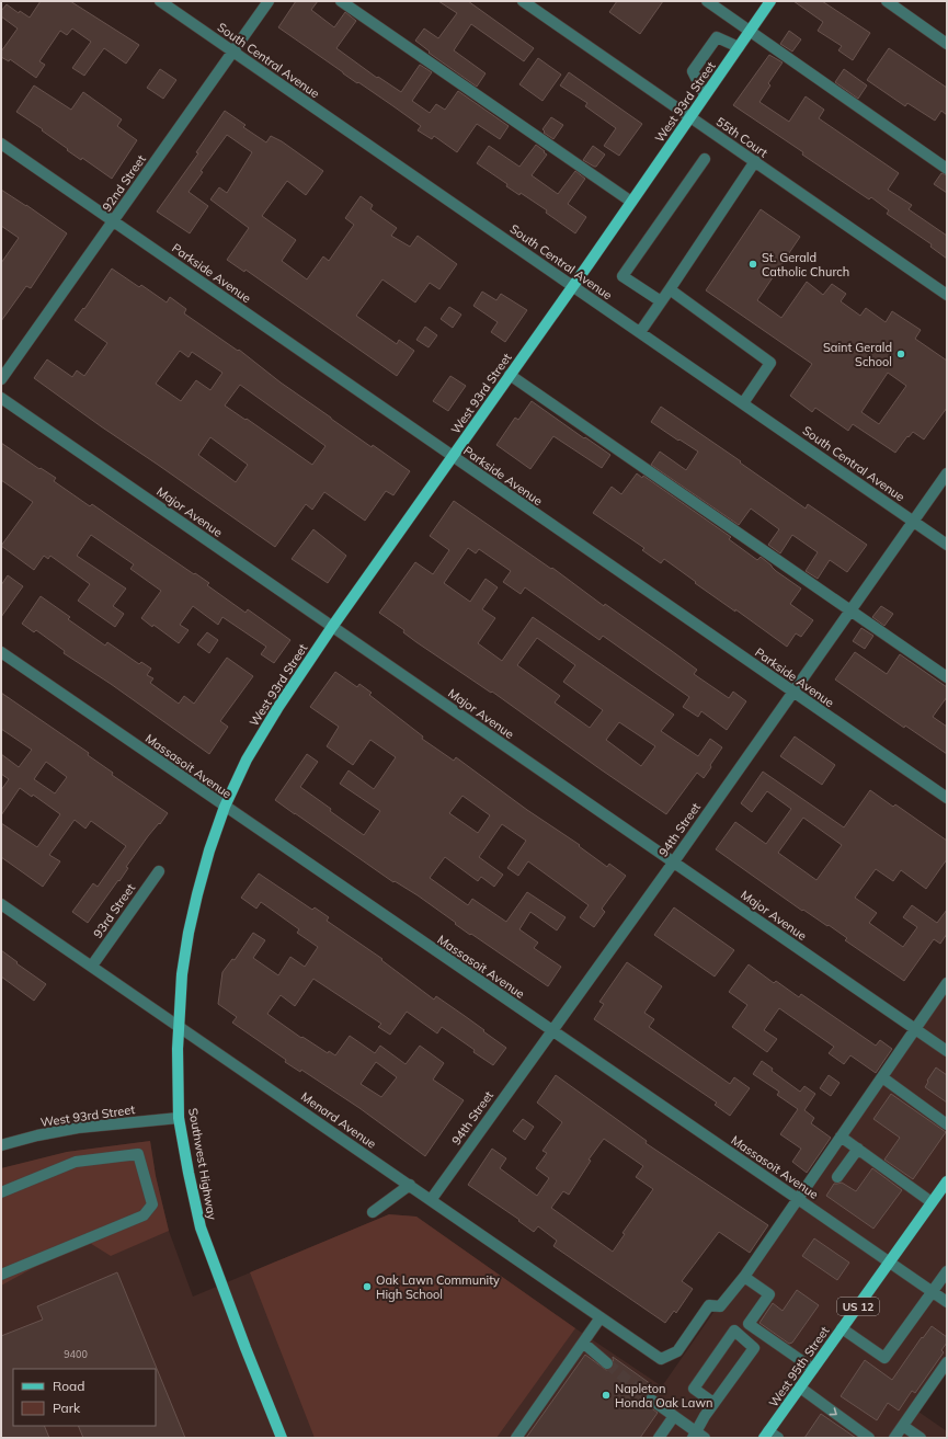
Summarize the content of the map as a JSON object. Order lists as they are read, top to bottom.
{
  "streets": {
    "main road": [
      "West 93rd Street",
      "Southwest Highway",
      "US 12",
      "West 95th Street"
    ],
    "street": [
      "South Central Avenue",
      "55th Court",
      "92nd Street",
      "Parkside Avenue",
      "Major Avenue",
      "Massasoit Avenue",
      "94th Street",
      "93rd Street",
      "Menard Avenue"
    ]
  },
  "crossings": [
    ["South Central Avenue", "West 93rd Street"],
    ["South Central Avenue", "92nd Street"],
    ["South Central Avenue", "94th Street"],
    ["West 93rd Street", "55th Court"],
    ["West 93rd Street", "Parkside Avenue"],
    ["West 93rd Street", "Major Avenue"],
    ["West 93rd Street", "Massasoit Avenue"],
    ["West 93rd Street", "Southwest Highway"],
    ["92nd Street", "Parkside Avenue"],
    ["Parkside Avenue", "94th Street"],
    ["Major Avenue", "94th Street"],
    ["Massasoit Avenue", "94th Street"],
    ["Massasoit Avenue", "Southwest Highway"],
    ["Massasoit Avenue", "West 95th Street"],
    ["94th Street", "Menard Avenue"],
    ["93rd Street", "Menard Avenue"],
    ["Menard Avenue", "Southwest Highway"]
  ],
  "places": [
    "St. Gerald Catholic Church",
    "Saint Gerald School",
    "Oak Lawn Community High School",
    "Napleton Honda Oak Lawn"
  ],
  "house_numbers": ["9400"],
  "legend": ["Road", "Park"]
}
